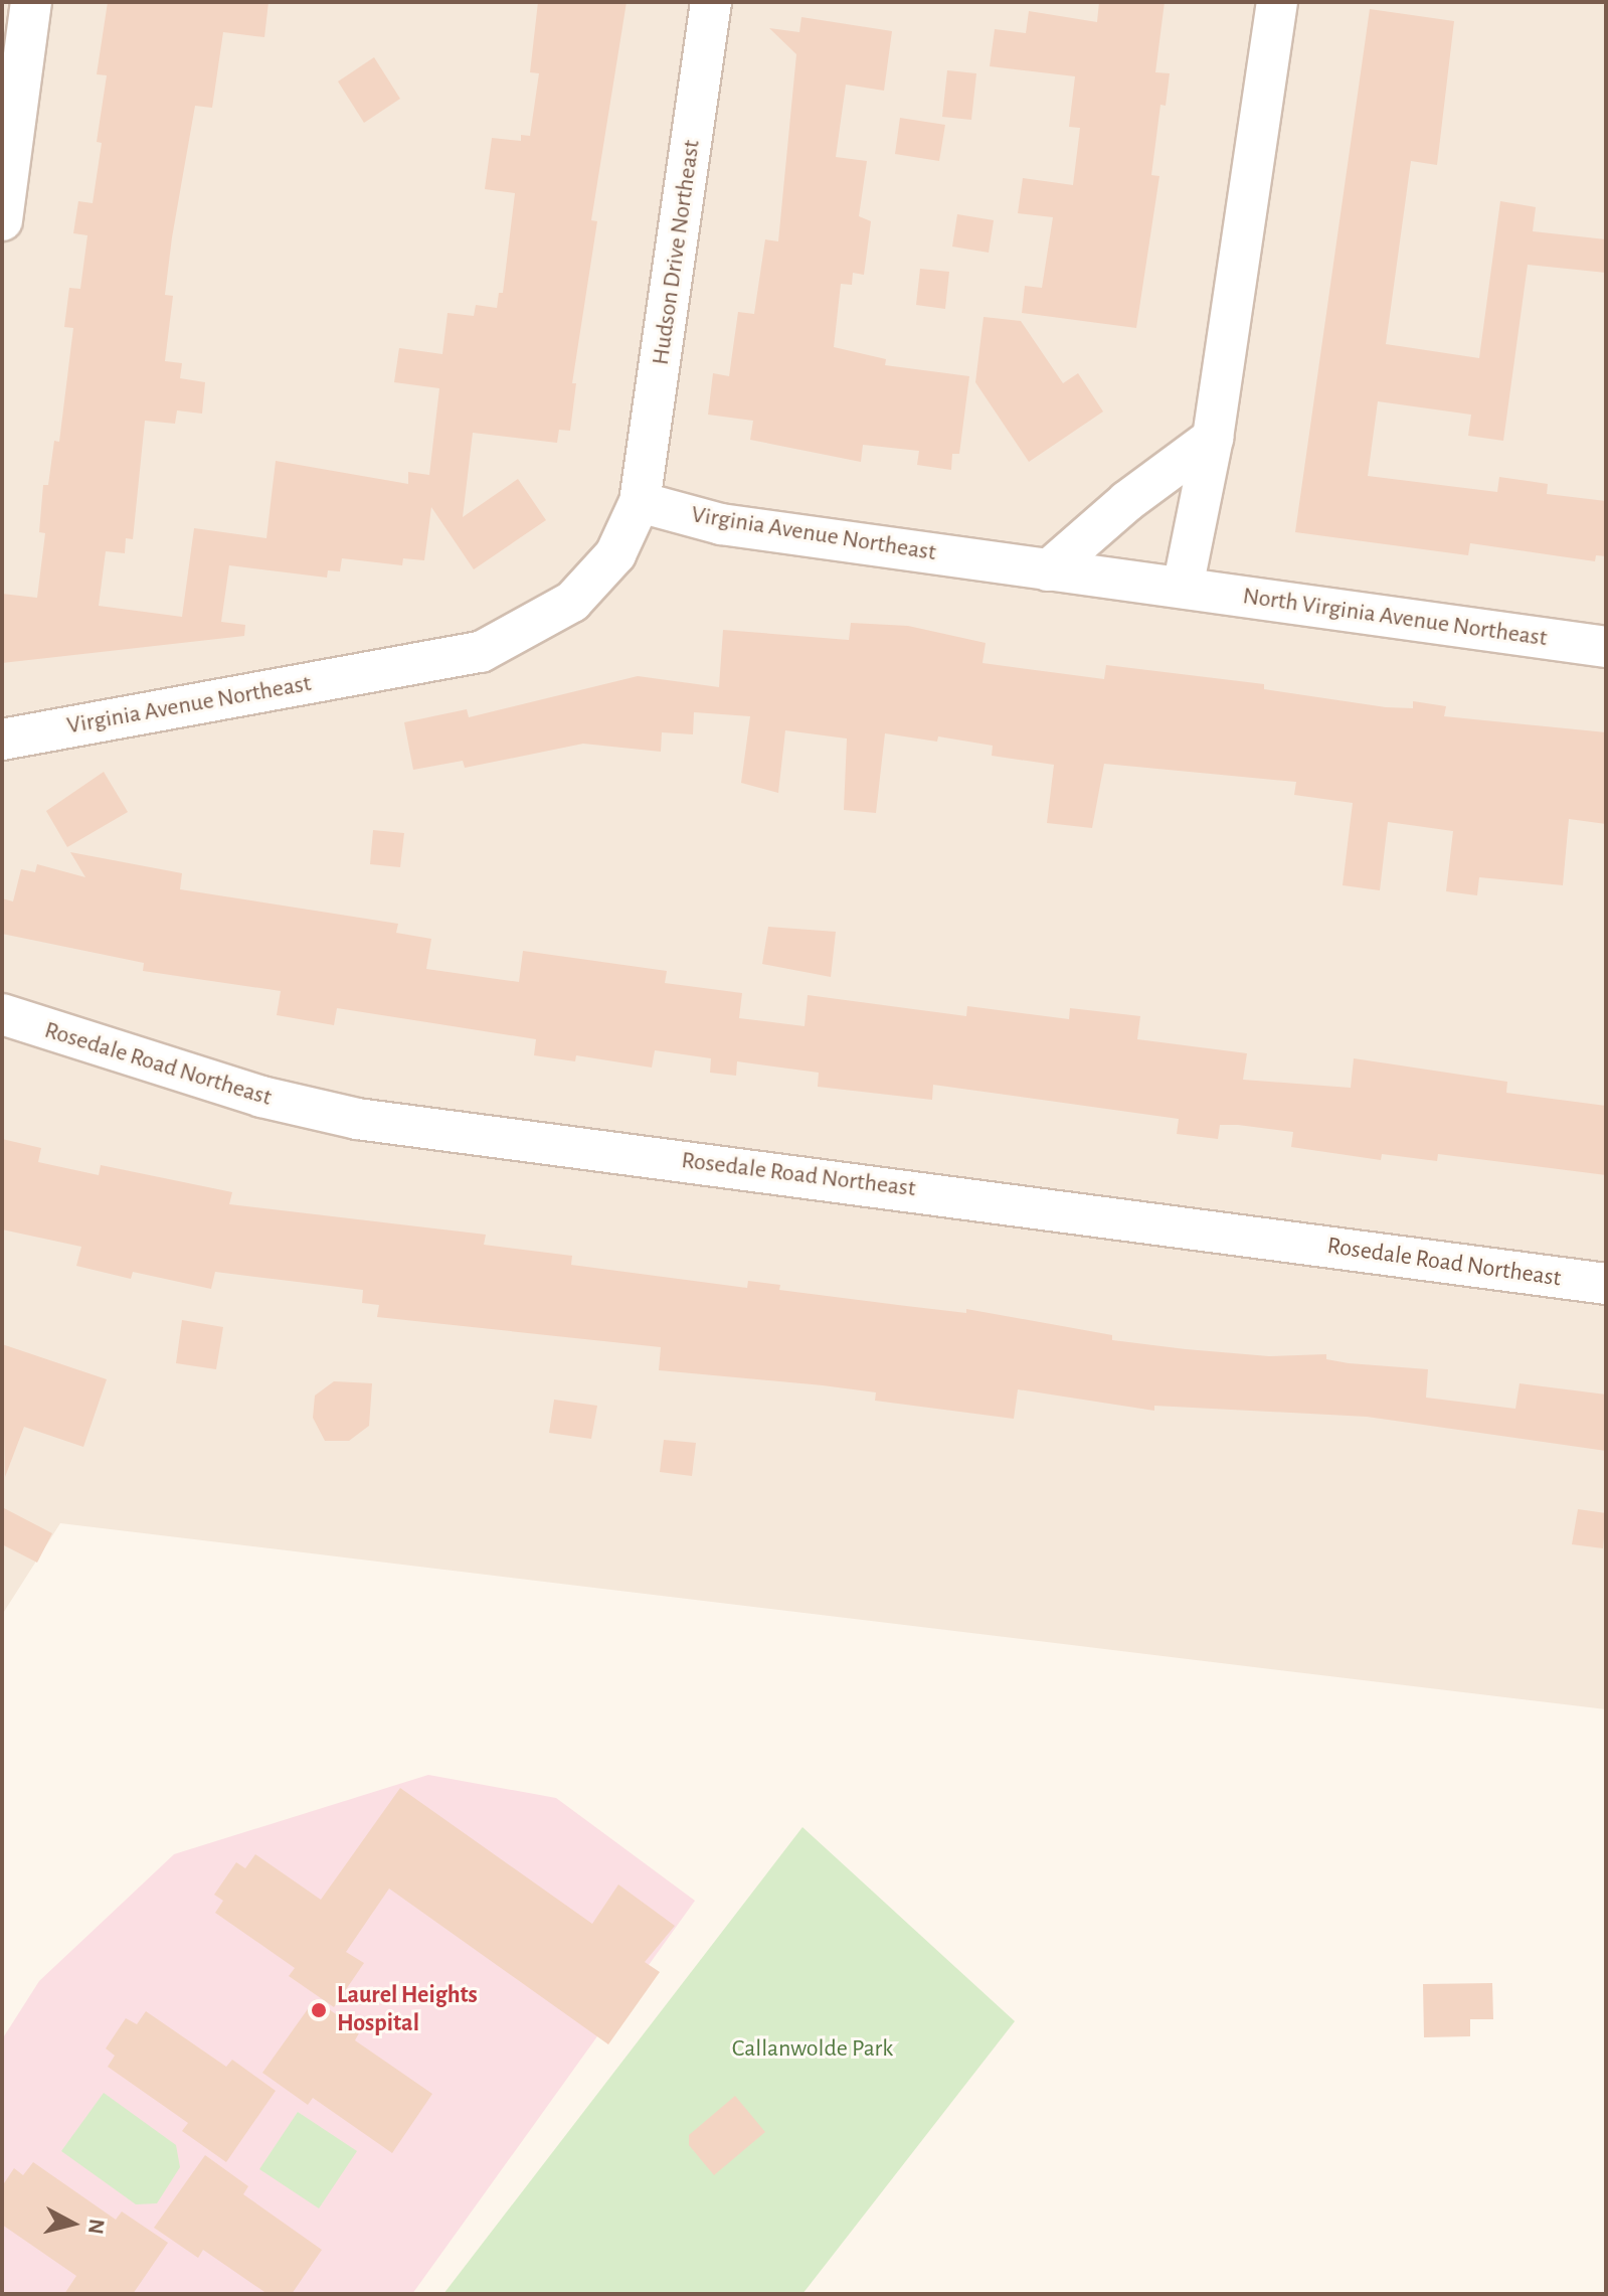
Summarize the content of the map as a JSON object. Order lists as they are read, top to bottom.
{
  "streets": {
    "street": [
      "Hudson Drive Northeast",
      "Virginia Avenue Northeast",
      "North Virginia Avenue Northeast",
      "Rosedale Road Northeast"
    ]
  },
  "crossings": [
    ["Hudson Drive Northeast", "Virginia Avenue Northeast"],
    ["Virginia Avenue Northeast", "North Virginia Avenue Northeast"]
  ],
  "parks": ["Callanwolde Park"],
  "places": ["Laurel Heights Hospital"],
  "north": "right"
}
